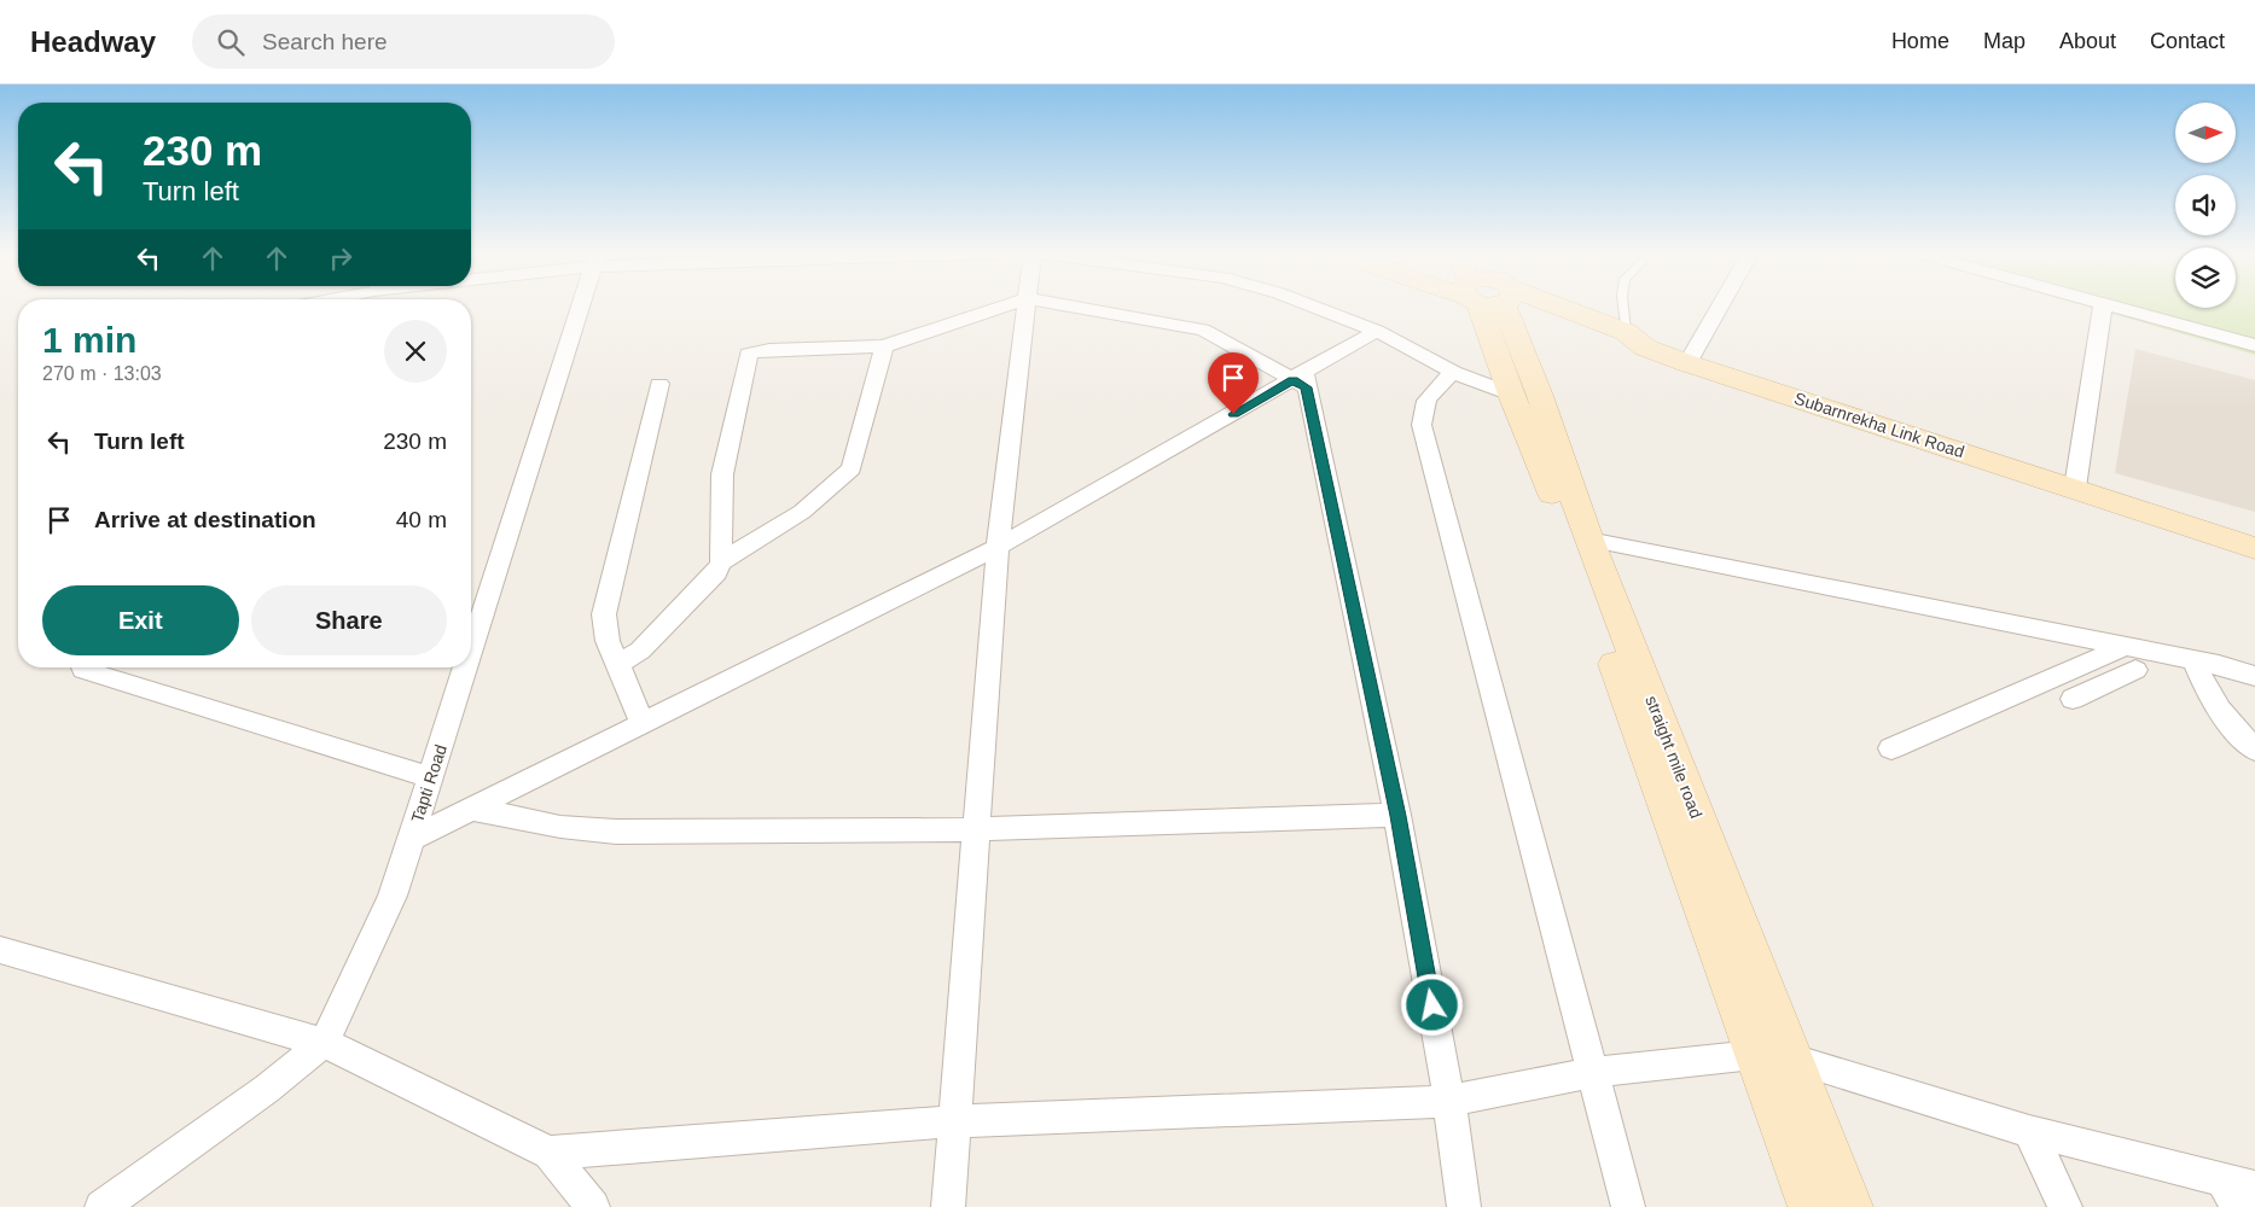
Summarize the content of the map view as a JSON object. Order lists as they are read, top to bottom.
{
  "streets": {
    "street": ["Subarnrekha Link Road", "straight mile road", "Tapti Road"]
  },
  "north": "right",
  "page": {
    "header": "Headway",
    "search": "Search here",
    "nav": [
      "Home",
      "Map",
      "About",
      "Contact"
    ],
    "turn": ["230 m", "Turn left"],
    "heading": ["1 min", "270 m · 13:03"],
    "list": [
      {
        "name": "Turn left",
        "value": "230 m"
      },
      {
        "name": "Arrive at destination",
        "value": "40 m"
      }
    ],
    "buttons": ["Exit", "Share"]
  }
}
